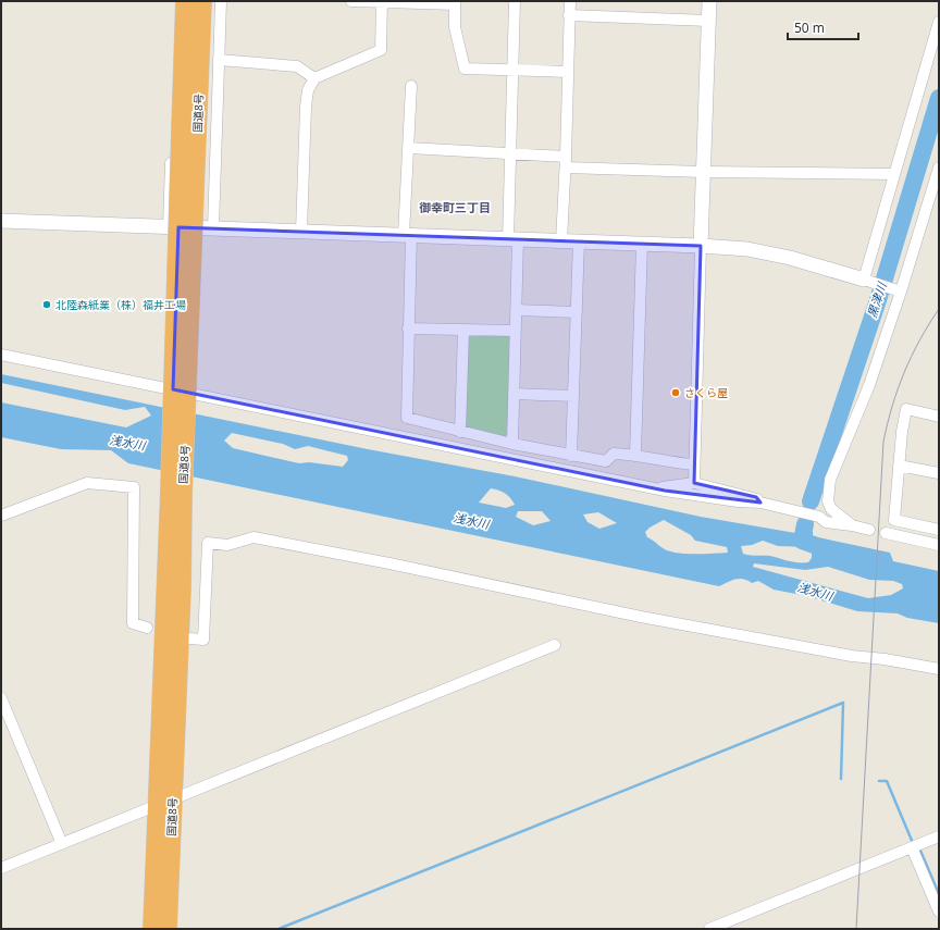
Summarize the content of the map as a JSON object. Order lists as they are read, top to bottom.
{
  "streets": {
    "highway": ["国道8号"]
  },
  "districts": ["御幸町三丁目"],
  "water": ["黒津川", "浅水川"],
  "places": ["北陸森紙業（株）福井工場", "さくら屋"],
  "scale_bar": "50 m"
}
